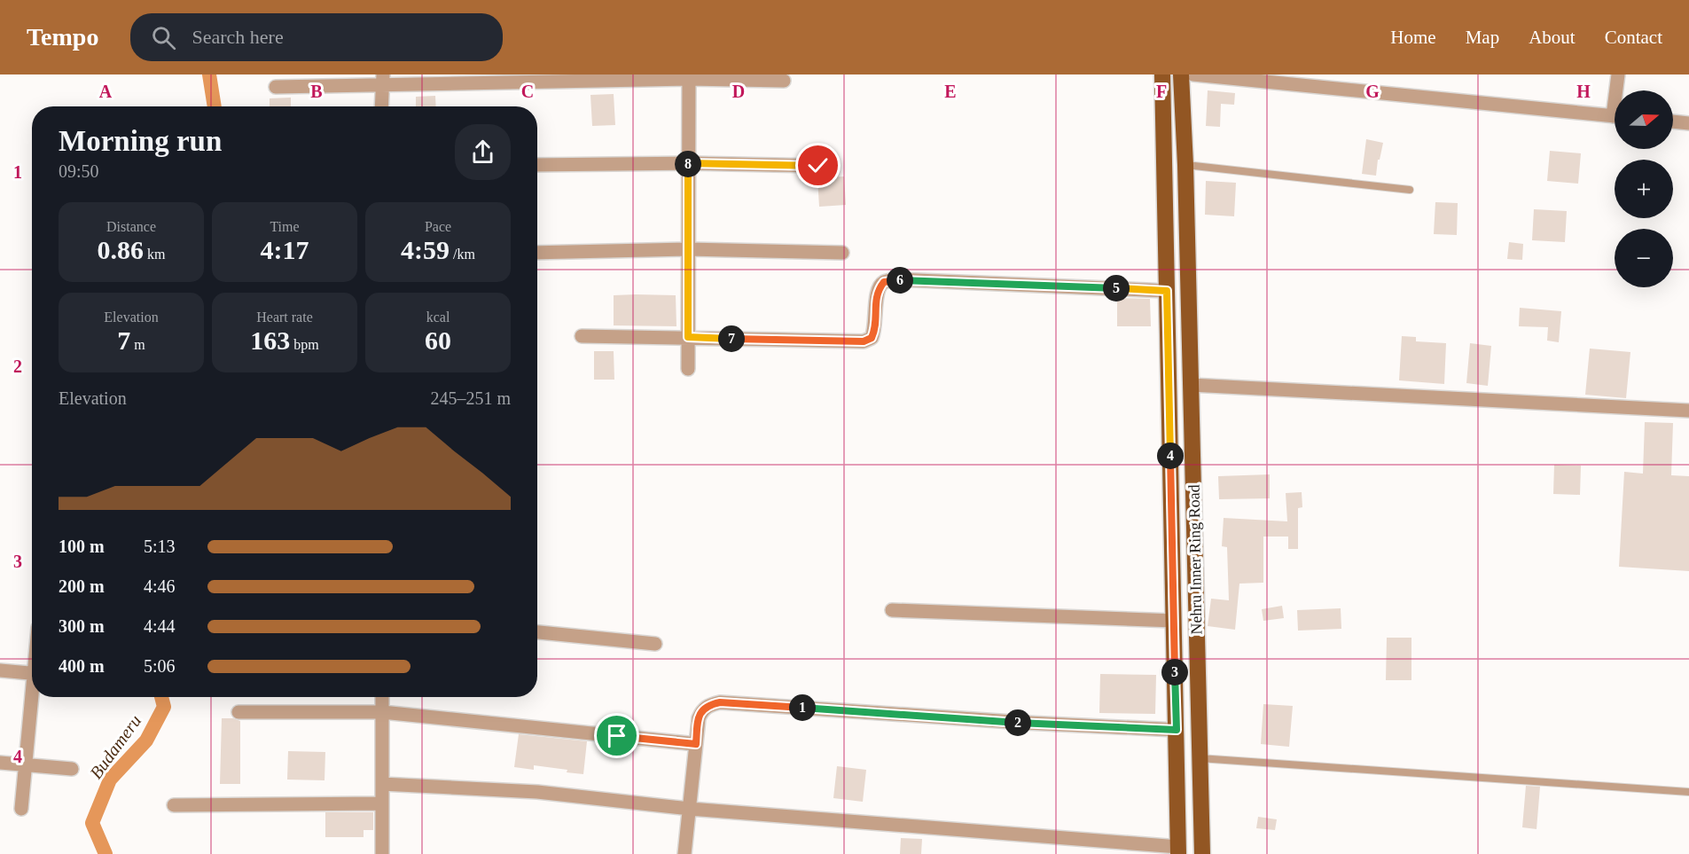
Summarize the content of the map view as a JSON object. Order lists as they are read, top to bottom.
{
  "streets": {
    "main road": ["Nehru Inner Ring Road"]
  },
  "water": ["Budameru"],
  "north": "right",
  "page": {
    "header": "Tempo",
    "search": "Search here",
    "nav": [
      "Home",
      "Map",
      "About",
      "Contact"
    ],
    "map_buttons": ["+", "−"],
    "heading": ["Morning run", "09:50"],
    "pins": [
      "8",
      "6",
      "5",
      "7",
      "4",
      "3",
      "1",
      "2"
    ],
    "stats": [
      ["Distance", "0.86 km"],
      ["Time", "4:17"],
      ["Pace", "4:59 /km"],
      ["Elevation", "7 m"],
      ["Heart rate", "163 bpm"],
      ["kcal", "60"]
    ],
    "chart": ["Elevation", "245–251 m"],
    "list": [
      {
        "name": "100 m",
        "note": "5:13"
      },
      {
        "name": "200 m",
        "note": "4:46"
      },
      {
        "name": "300 m",
        "note": "4:44"
      },
      {
        "name": "400 m",
        "note": "5:06"
      }
    ]
  },
  "grid": {
    "columns": [
      "A",
      "B",
      "C",
      "D",
      "E",
      "F",
      "G",
      "H"
    ],
    "rows": [
      "1",
      "2",
      "3",
      "4"
    ]
  }
}
